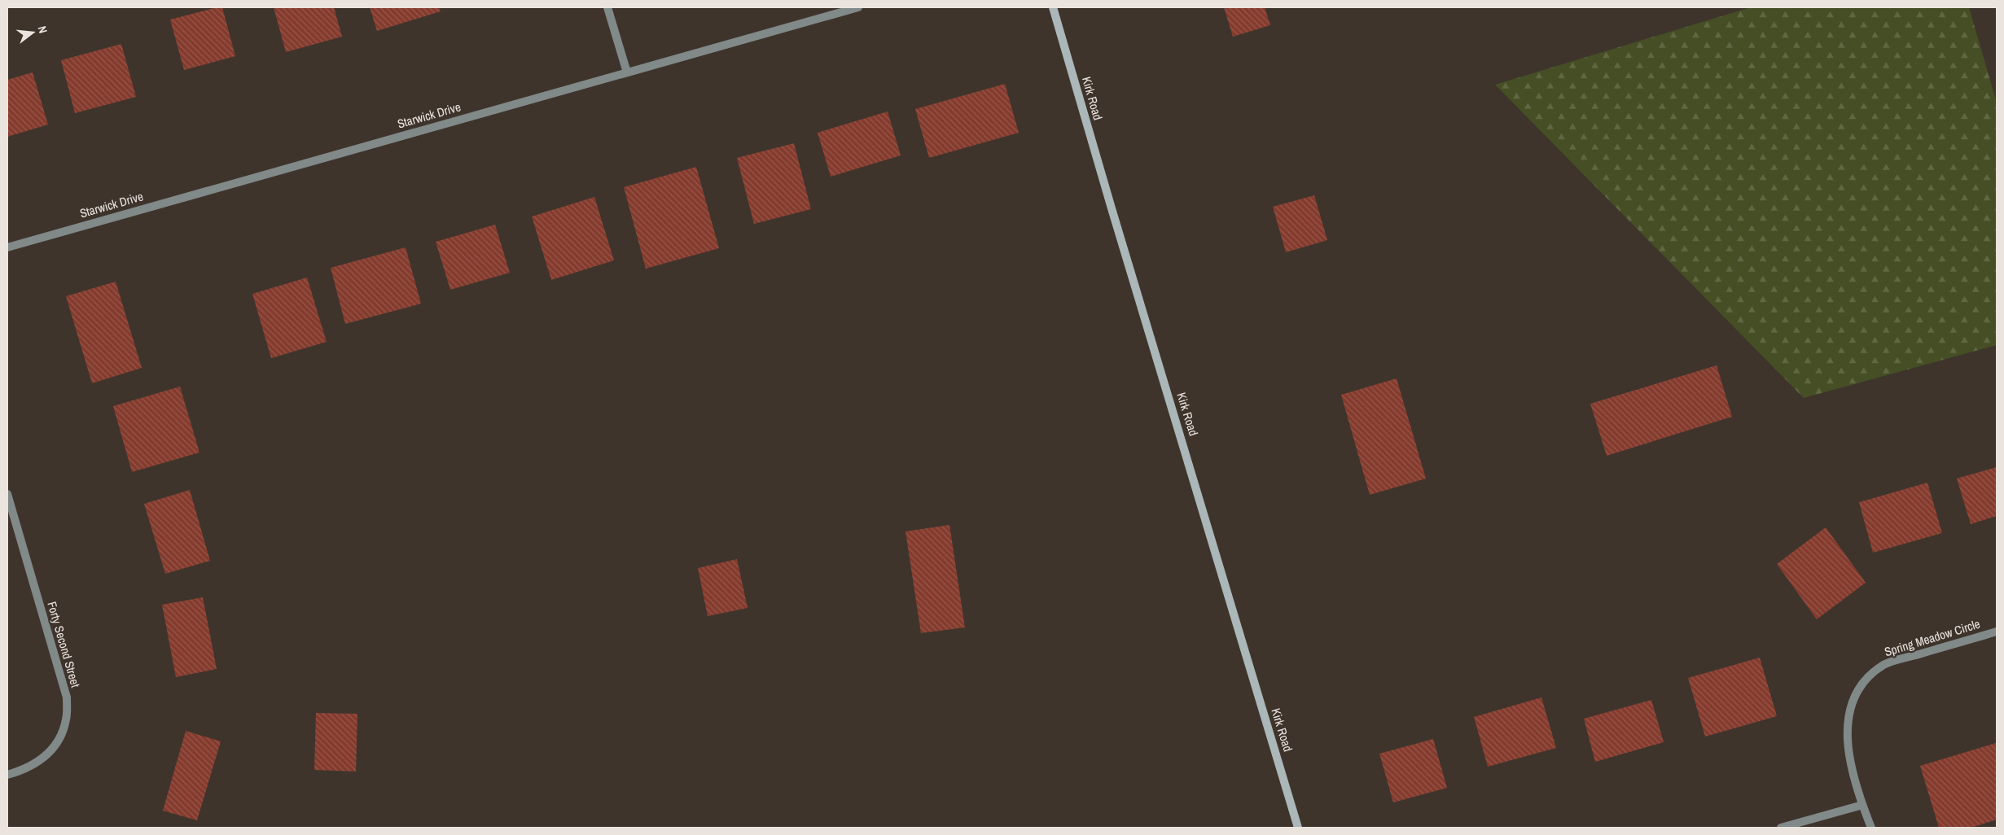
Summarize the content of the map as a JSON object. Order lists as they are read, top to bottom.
{
  "streets": {
    "street": [
      "Kirk Road",
      "Starwick Drive",
      "Spring Meadow Circle",
      "Forty Second Street"
    ]
  },
  "north": "right"
}
